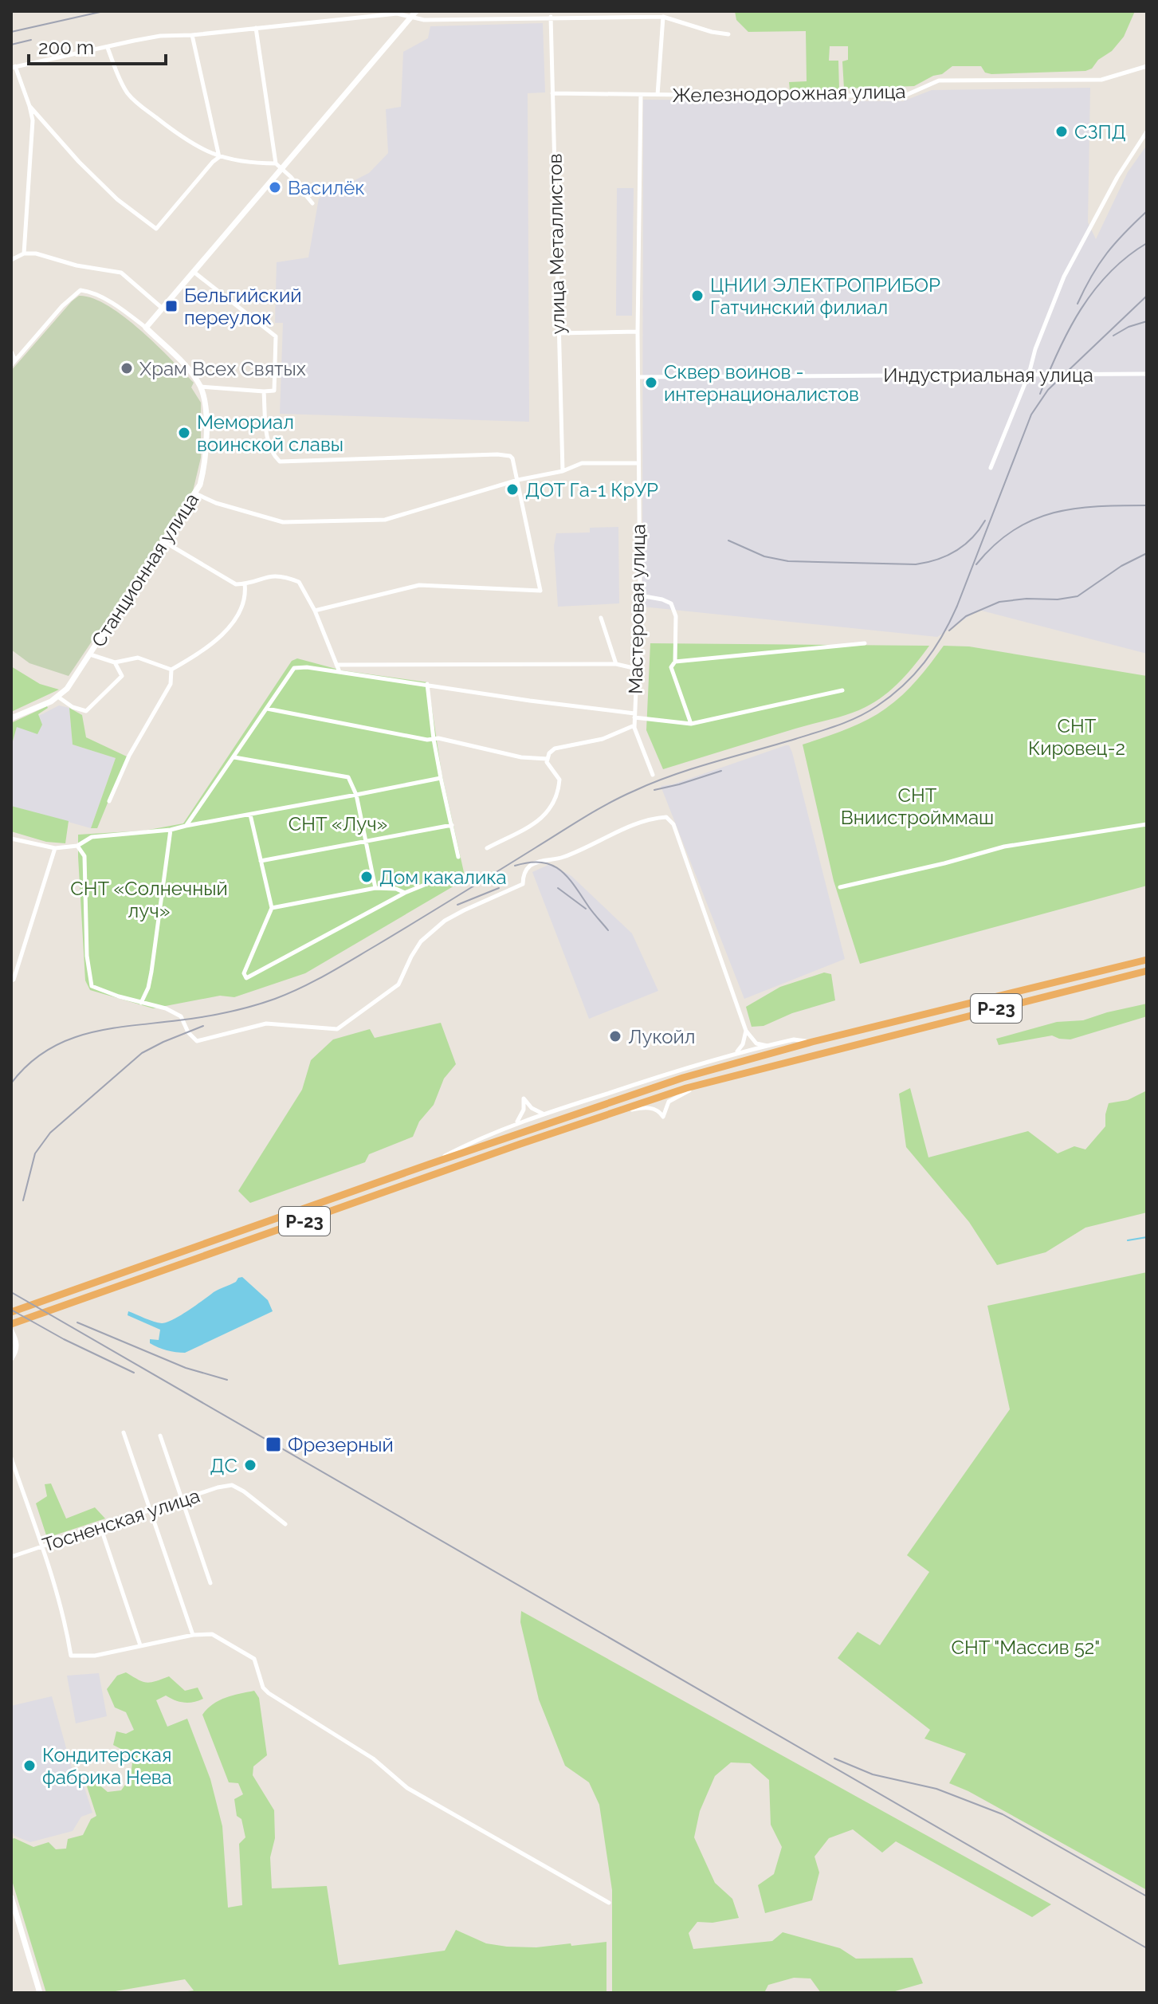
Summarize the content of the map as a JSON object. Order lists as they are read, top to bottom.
{
  "streets": {
    "highway": ["Р-23"],
    "street": [
      "Железнодорожная улица",
      "улица Металлистов",
      "Индустриальная улица",
      "Станционная улица",
      "Мастеровая улица",
      "Тосненская улица"
    ]
  },
  "crossings": [
    ["Индустриальная улица", "Мастеровая улица"]
  ],
  "parks": [
    "СНТ Кировец-2",
    "СНТ Вниистройммаш",
    "СНТ «Луч»",
    "СНТ «Солнечный луч»",
    "СНТ \"Массив 52\""
  ],
  "places": {
    "other": [
      "СЗПД",
      "Василёк",
      "ЦНИИ ЭЛЕКТРОПРИБОР Гатчинский филиал",
      "Храм Всех Святых",
      "Сквер воинов - интернационалистов",
      "Мемориал воинской славы",
      "ДОТ Га-1 КрУР",
      "Дом какалика",
      "Лукойл",
      "ДС",
      "Кондитерская фабрика Нева"
    ],
    "transit": ["Бельгийский переулок", "Фрезерный"]
  },
  "scale_bar": "200 m"
}
